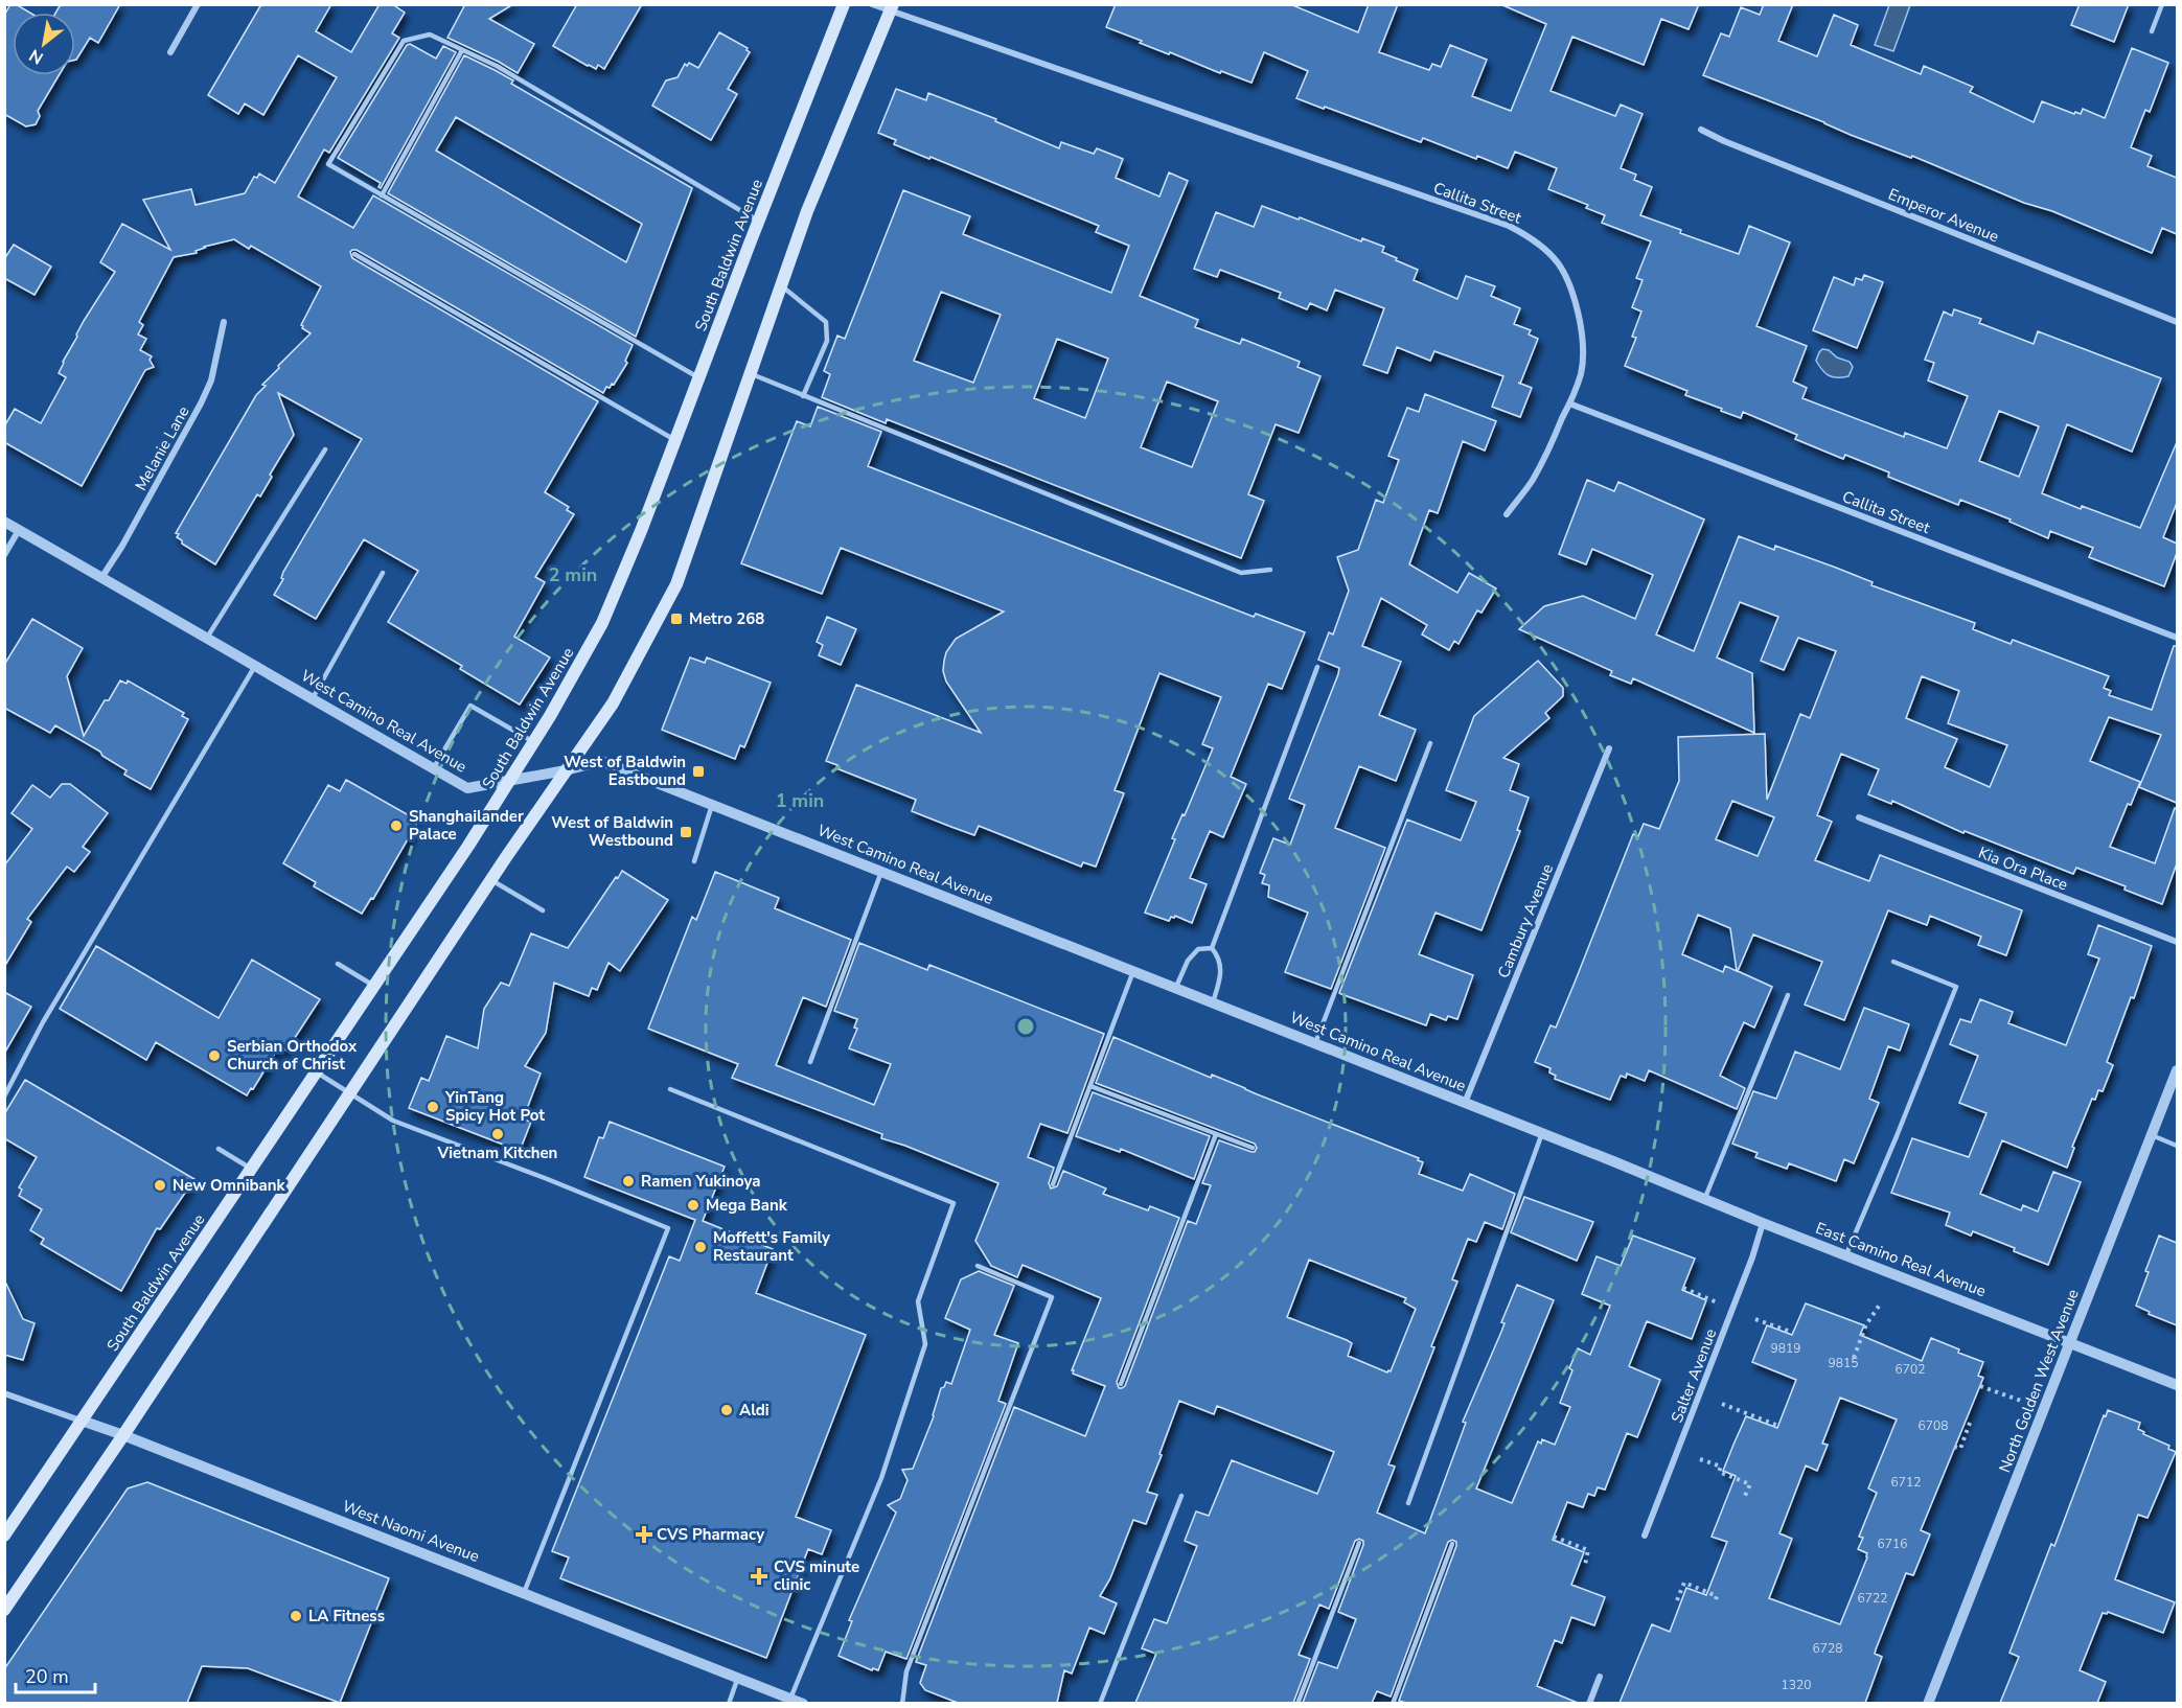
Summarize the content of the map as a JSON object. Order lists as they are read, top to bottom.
{
  "streets": {
    "main road": ["South Baldwin Avenue"],
    "street": [
      "Callita Street",
      "Emperor Avenue",
      "Melanie Lane",
      "West Camino Real Avenue",
      "Kia Ora Place",
      "Cambury Avenue",
      "East Camino Real Avenue",
      "Salter Avenue",
      "North Golden West Avenue",
      "West Naomi Avenue"
    ]
  },
  "crossings": [
    ["South Baldwin Avenue", "West Camino Real Avenue"],
    ["South Baldwin Avenue", "West Naomi Avenue"],
    ["Melanie Lane", "West Camino Real Avenue"],
    ["West Camino Real Avenue", "Cambury Avenue"],
    ["West Camino Real Avenue", "East Camino Real Avenue"],
    ["East Camino Real Avenue", "Salter Avenue"],
    ["East Camino Real Avenue", "North Golden West Avenue"]
  ],
  "places": {
    "transit": ["Metro 268", "West of Baldwin Eastbound", "West of Baldwin Westbound"],
    "other": [
      "Shanghailander Palace",
      "Serbian Orthodox Church of Christ",
      "YinTang Spicy Hot Pot",
      "Vietnam Kitchen",
      "Ramen Yukinoya",
      "New Omnibank",
      "Mega Bank",
      "Moffett's Family Restaurant",
      "Aldi",
      "LA Fitness"
    ],
    "health": ["CVS Pharmacy", "CVS minute clinic"]
  },
  "house_numbers": [
    "9819",
    "9815",
    "6702",
    "6708",
    "6712",
    "6716",
    "6722",
    "6728",
    "1320"
  ],
  "scale_bar": "20 m",
  "north": "bottom left",
  "rings": ["2 min", "1 min"]
}
